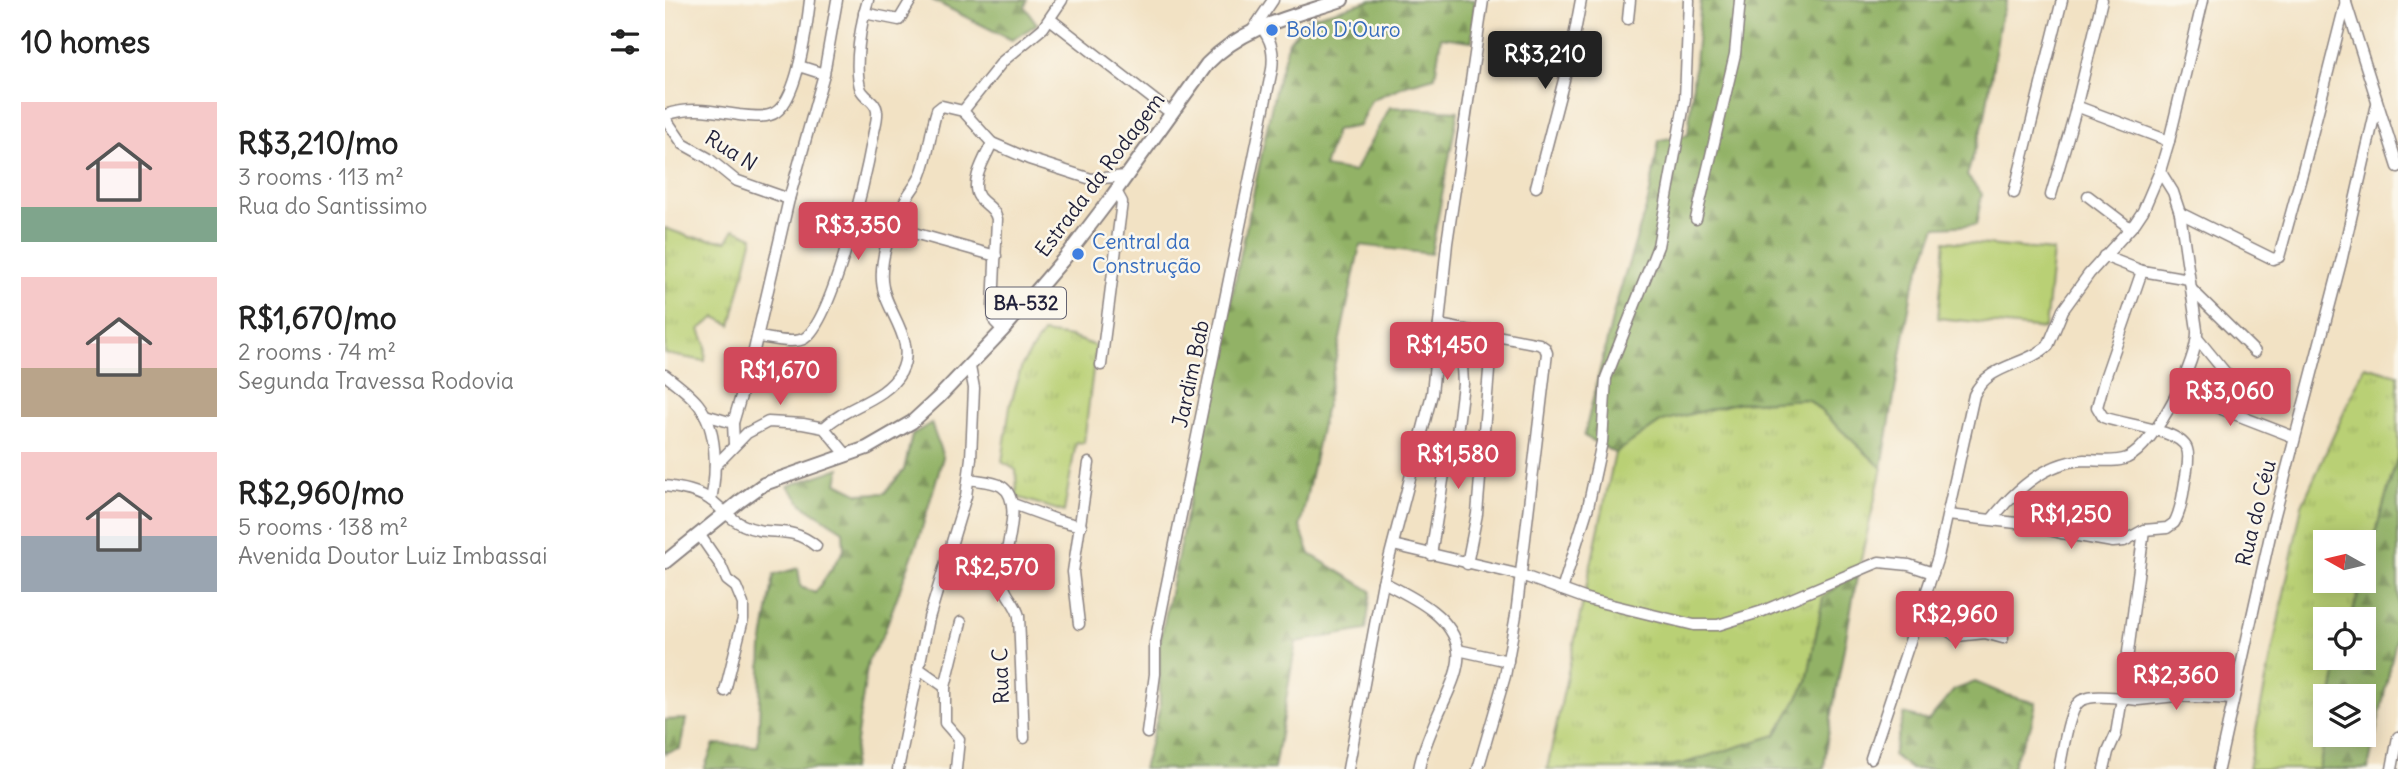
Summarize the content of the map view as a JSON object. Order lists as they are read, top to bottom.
{
  "streets": {
    "main road": ["Estrada da Rodagem", "BA-532"],
    "street": [
      "Rua N",
      "Jardim Bab",
      "Rua do Céu",
      "Rua C"
    ]
  },
  "crossings": [
    ["Estrada da Rodagem", "Jardim Bab"]
  ],
  "places": ["Bolo D'Ouro", "Central da Construção"],
  "north": "left",
  "page": {
    "heading": "10 homes",
    "price": [
      "R$3,210",
      "R$3,350",
      "R$1,450",
      "R$1,670",
      "R$3,060",
      "R$1,580",
      "R$1,250",
      "R$2,570",
      "R$2,960",
      "R$2,360"
    ],
    "list": [
      {
        "name": "R$3,210/mo",
        "note": "3 rooms · 113 m² · Rua do Santissimo"
      },
      {
        "name": "R$1,670/mo",
        "note": "2 rooms · 74 m² · Segunda Travessa Rodovia"
      },
      {
        "name": "R$2,960/mo",
        "note": "5 rooms · 138 m² · Avenida Doutor Luiz Imbassai"
      }
    ]
  }
}
